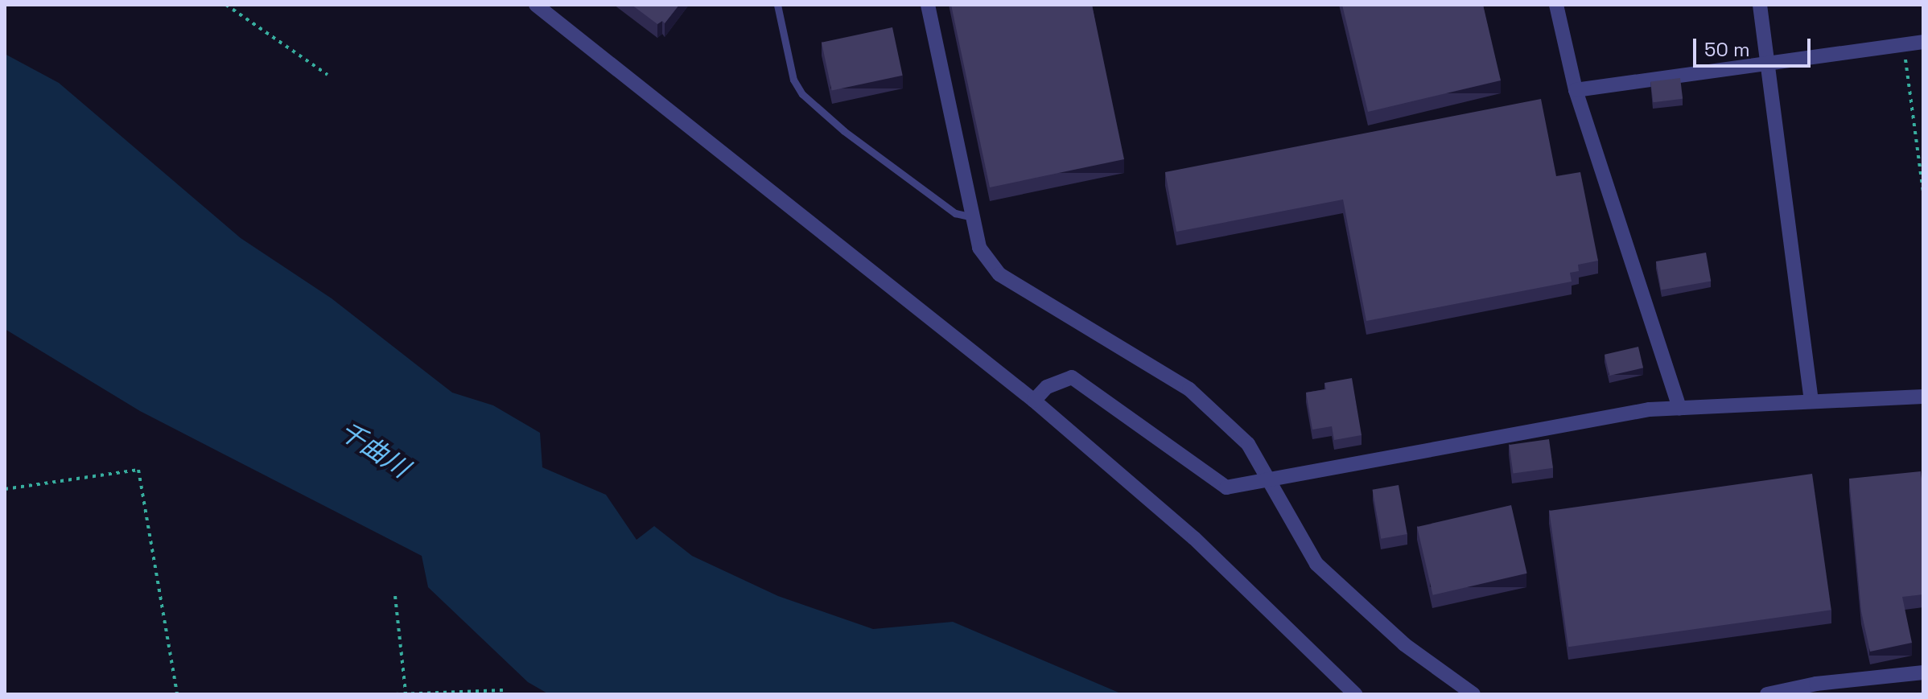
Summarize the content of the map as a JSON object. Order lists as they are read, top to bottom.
{
  "water": ["千曲川"],
  "scale_bar": "50 m"
}
